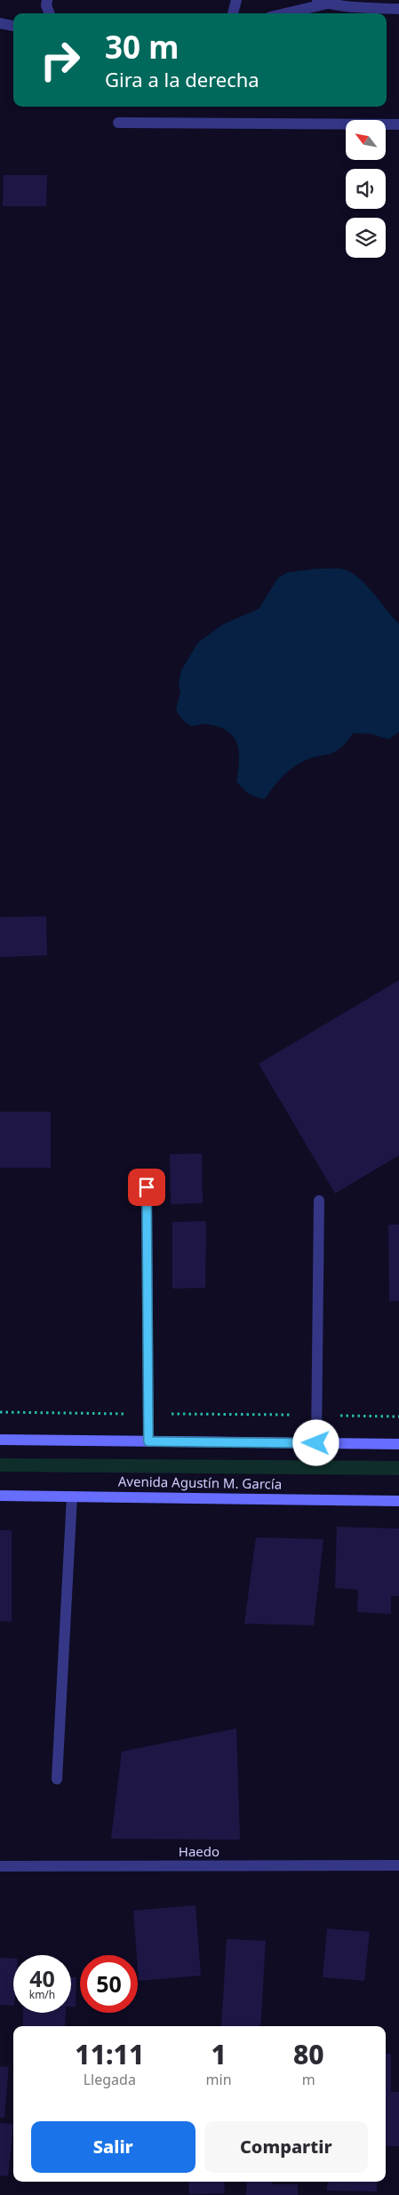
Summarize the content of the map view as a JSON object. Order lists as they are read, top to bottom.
{
  "streets": {
    "main road": ["Avenida Agustín M. García"],
    "street": ["Haedo"]
  },
  "north": "top left",
  "page": {
    "turn": ["30 m", "Gira a la derecha"],
    "speed": "40 km/h",
    "limit": "50",
    "eta": [
      "11:11",
      "Llegada",
      "1",
      "min",
      "80",
      "m"
    ],
    "buttons": ["Salir", "Compartir"]
  }
}
